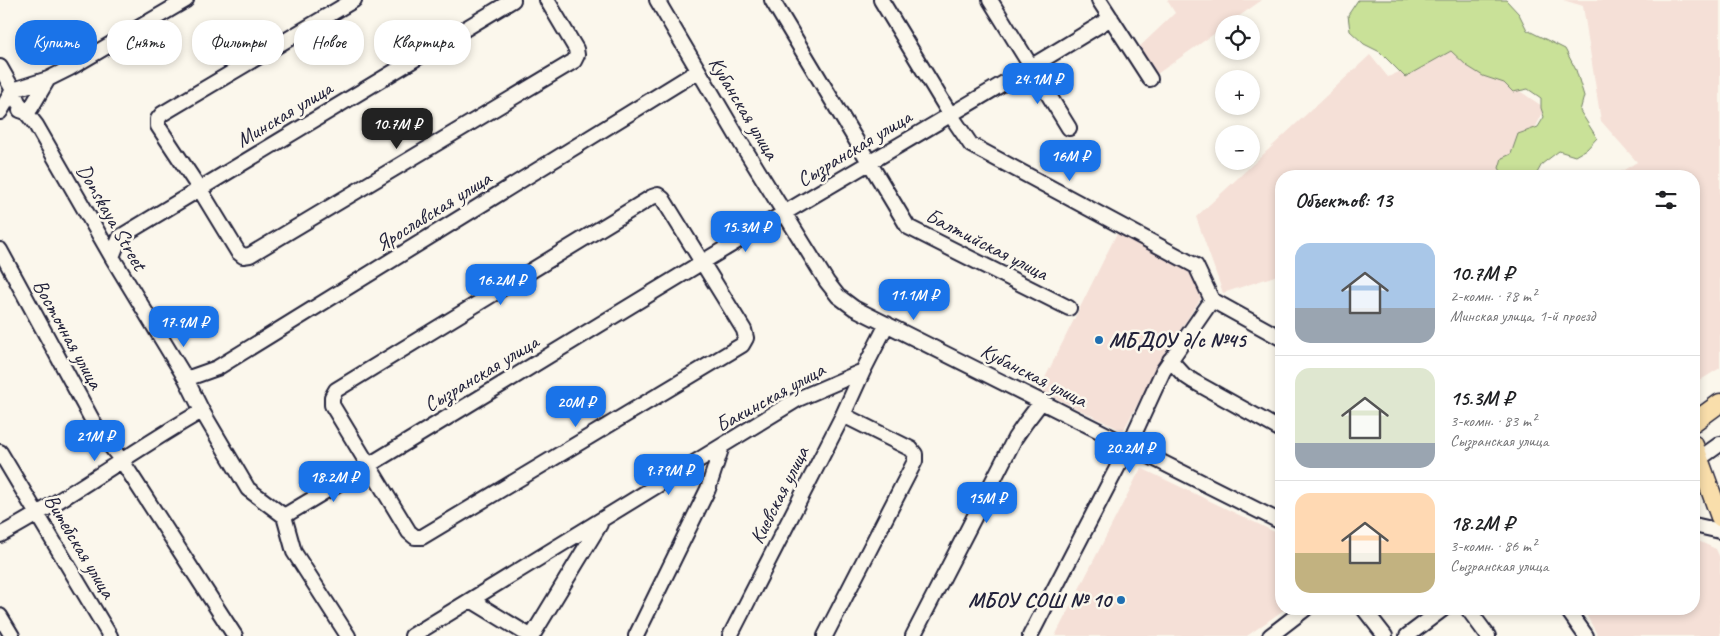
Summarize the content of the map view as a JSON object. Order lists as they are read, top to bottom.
{
  "streets": {
    "street": [
      "Кубанская улица",
      "Минская улица",
      "Сызранская улица",
      "Ярославская улица",
      "Donskaya Street",
      "Балтийская улица",
      "Восточная улица",
      "Бакинская улица",
      "Киевская улица",
      "Витебская улица"
    ]
  },
  "crossings": [
    ["Кубанская улица", "Сызранская улица"],
    ["Кубанская улица", "Ярославская улица"],
    ["Минская улица", "Donskaya Street"],
    ["Сызранская улица", "Donskaya Street"],
    ["Сызранская улица", "Балтийская улица"],
    ["Ярославская улица", "Donskaya Street"],
    ["Бакинская улица", "Киевская улица"]
  ],
  "places": ["МБДОУ д/с №45", "МБОУ СОШ № 10"],
  "page": {
    "map_buttons": ["+", "−"],
    "chip": [
      "Купить",
      "Снять",
      "Фильтры",
      "Новое",
      "Квартира"
    ],
    "price": [
      "24.1M ₽",
      "10.7M ₽",
      "16M ₽",
      "15.3M ₽",
      "16.2M ₽",
      "11.1M ₽",
      "17.9M ₽",
      "20M ₽",
      "21M ₽",
      "20.2M ₽",
      "9.79M ₽",
      "18.2M ₽",
      "15M ₽"
    ],
    "heading": "Объектов: 13",
    "list": [
      {
        "name": "10.7M ₽",
        "note": "2-комн. · 78 m² · Минская улица, 1-й проезд"
      },
      {
        "name": "15.3M ₽",
        "note": "3-комн. · 83 m² · Сызранская улица"
      },
      {
        "name": "18.2M ₽",
        "note": "3-комн. · 86 m² · Сызранская улица"
      }
    ]
  }
}
